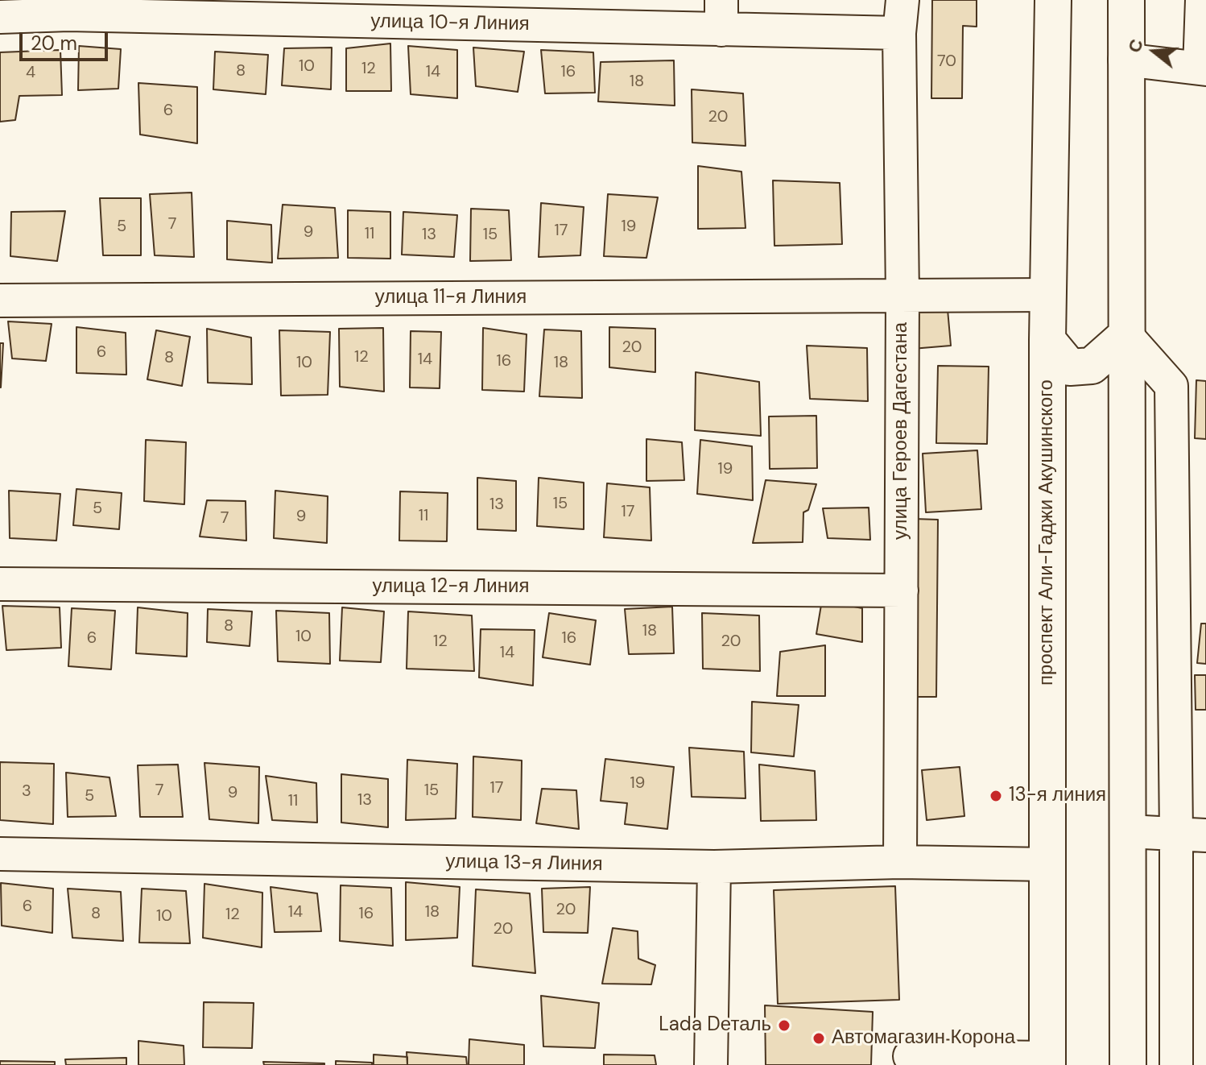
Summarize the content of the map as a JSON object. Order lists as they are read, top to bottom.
{
  "streets": {
    "main road": ["проспект Али-Гаджи Акушинского"],
    "street": [
      "улица 10-я Линия",
      "улица 11-я Линия",
      "улица Героев Дагестана",
      "улица 12-я Линия",
      "улица 13-я Линия"
    ]
  },
  "crossings": [
    ["улица 10-я Линия", "улица Героев Дагестана"],
    ["улица 11-я Линия", "улица Героев Дагестана"],
    ["улица 11-я Линия", "проспект Али-Гаджи Акушинского"],
    ["улица Героев Дагестана", "улица 12-я Линия"],
    ["улица Героев Дагестана", "улица 13-я Линия"],
    ["проспект Али-Гаджи Акушинского", "улица 13-я Линия"]
  ],
  "places": ["13-я линия", "Lada Dеталь", "Автомагазин Корона"],
  "house_numbers": [
    "70",
    "10",
    "12",
    "8",
    "14",
    "16",
    "4",
    "18",
    "6",
    "20",
    "7",
    "5",
    "19",
    "17",
    "9",
    "11",
    "13",
    "15",
    "20",
    "6",
    "12",
    "8",
    "14",
    "16",
    "10",
    "18",
    "19",
    "15",
    "13",
    "5",
    "17",
    "11",
    "9",
    "7",
    "8",
    "18",
    "10",
    "6",
    "16",
    "12",
    "20",
    "14",
    "19",
    "17",
    "7",
    "15",
    "3",
    "9",
    "5",
    "13",
    "11",
    "6",
    "20",
    "14",
    "18",
    "8",
    "16",
    "12",
    "10",
    "20"
  ],
  "scale_bar": "20 m",
  "north": "left"
}
